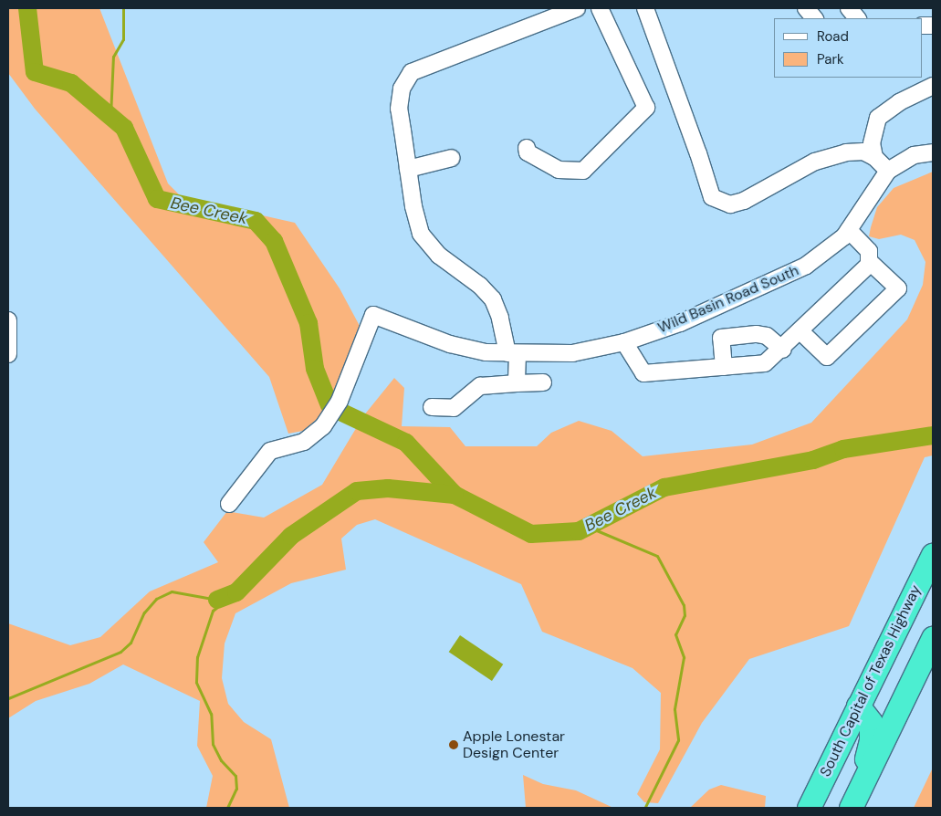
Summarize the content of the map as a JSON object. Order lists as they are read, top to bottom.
{
  "streets": {
    "highway": ["South Capital of Texas Highway"],
    "street": ["Wild Basin Road South"]
  },
  "water": ["Bee Creek"],
  "places": ["Apple Lonestar Design Center"],
  "legend": ["Road", "Park"]
}
